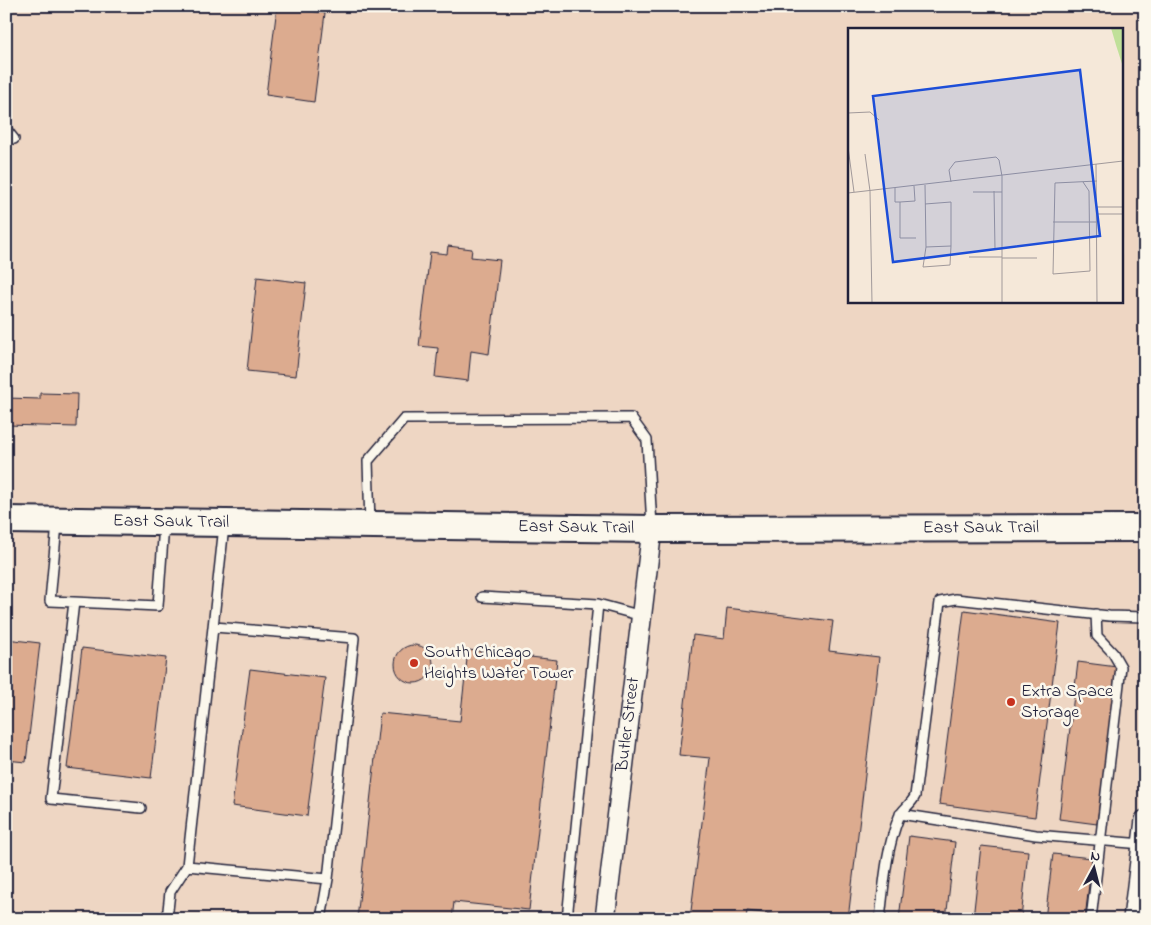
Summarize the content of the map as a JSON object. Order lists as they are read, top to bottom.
{
  "streets": {
    "main road": ["East Sauk Trail"],
    "street": ["Butler Street"]
  },
  "crossings": [
    ["East Sauk Trail", "Butler Street"]
  ],
  "places": ["South Chicago Heights Water Tower", "Extra Space Storage"],
  "north": "top"
}
